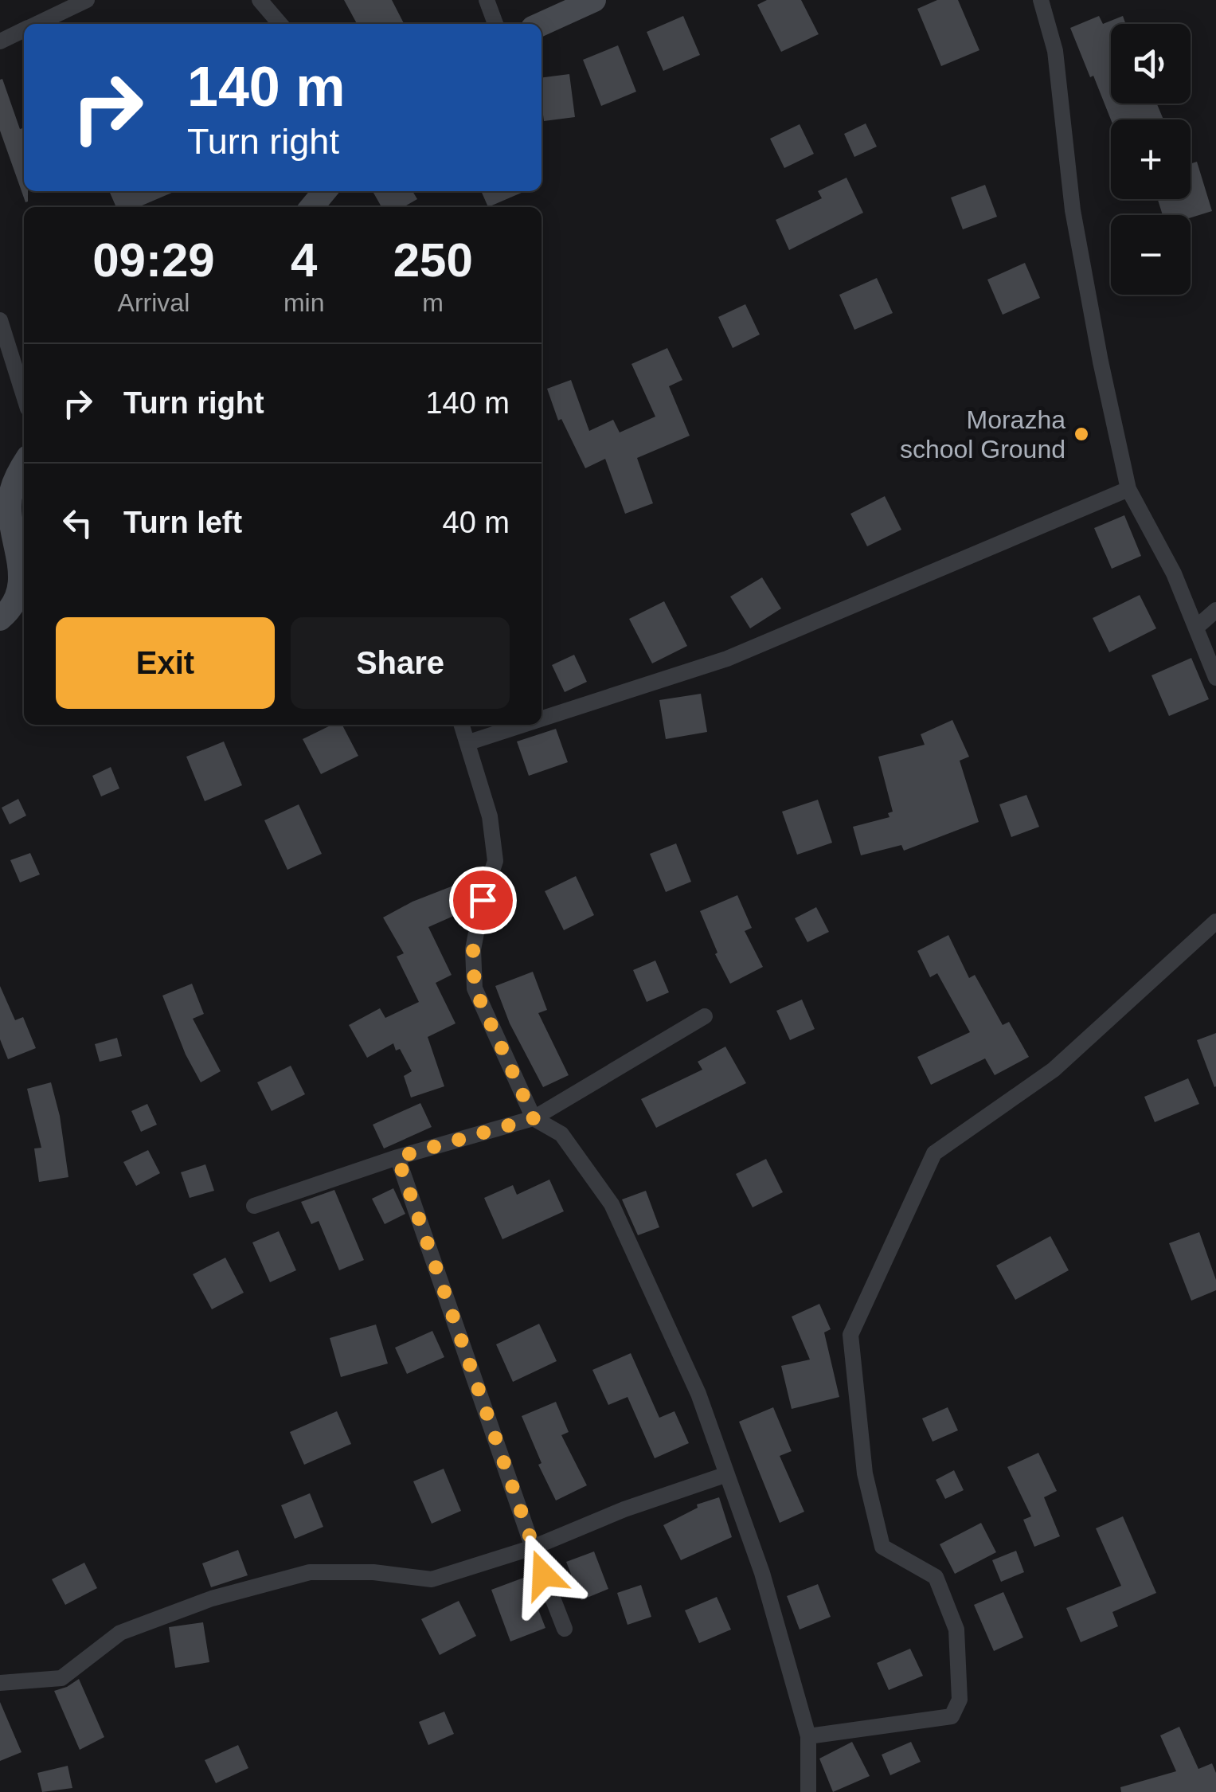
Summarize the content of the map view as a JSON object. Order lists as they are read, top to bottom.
{
  "places": ["Morazha school Ground"],
  "page": {
    "map_buttons": ["+", "−"],
    "turn": ["140 m", "Turn right"],
    "eta": [
      "09:29",
      "Arrival",
      "4",
      "min",
      "250",
      "m"
    ],
    "list": [
      {
        "name": "Turn right",
        "value": "140 m"
      },
      {
        "name": "Turn left",
        "value": "40 m"
      }
    ],
    "buttons": ["Exit", "Share"]
  }
}
